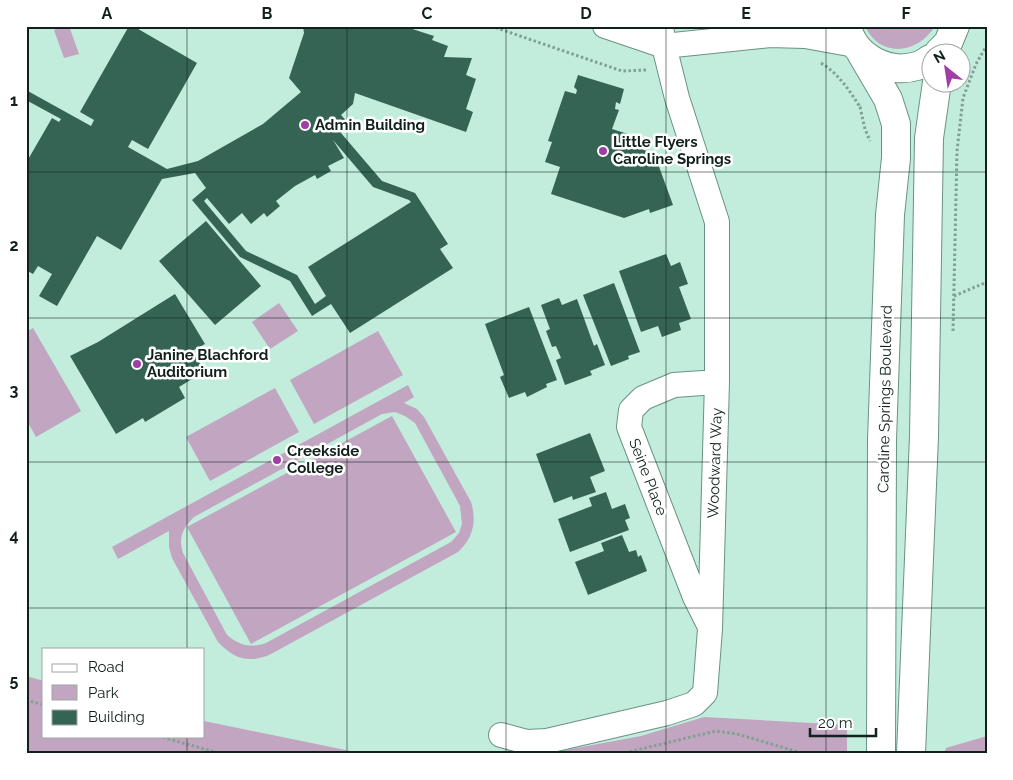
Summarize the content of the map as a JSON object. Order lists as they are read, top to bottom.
{
  "streets": {
    "main road": ["Caroline Springs Boulevard"],
    "street": ["Woodward Way", "Seine Place"]
  },
  "crossings": [
    ["Woodward Way", "Seine Place"]
  ],
  "places": [
    "Admin Building",
    "Little Flyers Caroline Springs",
    "Janine Blachford Auditorium",
    "Creekside College"
  ],
  "legend": ["Road", "Park", "Building"],
  "scale_bar": "20 m",
  "north": "top left",
  "grid": {
    "columns": [
      "A",
      "B",
      "C",
      "D",
      "E",
      "F"
    ],
    "rows": [
      "1",
      "2",
      "3",
      "4",
      "5"
    ]
  }
}
